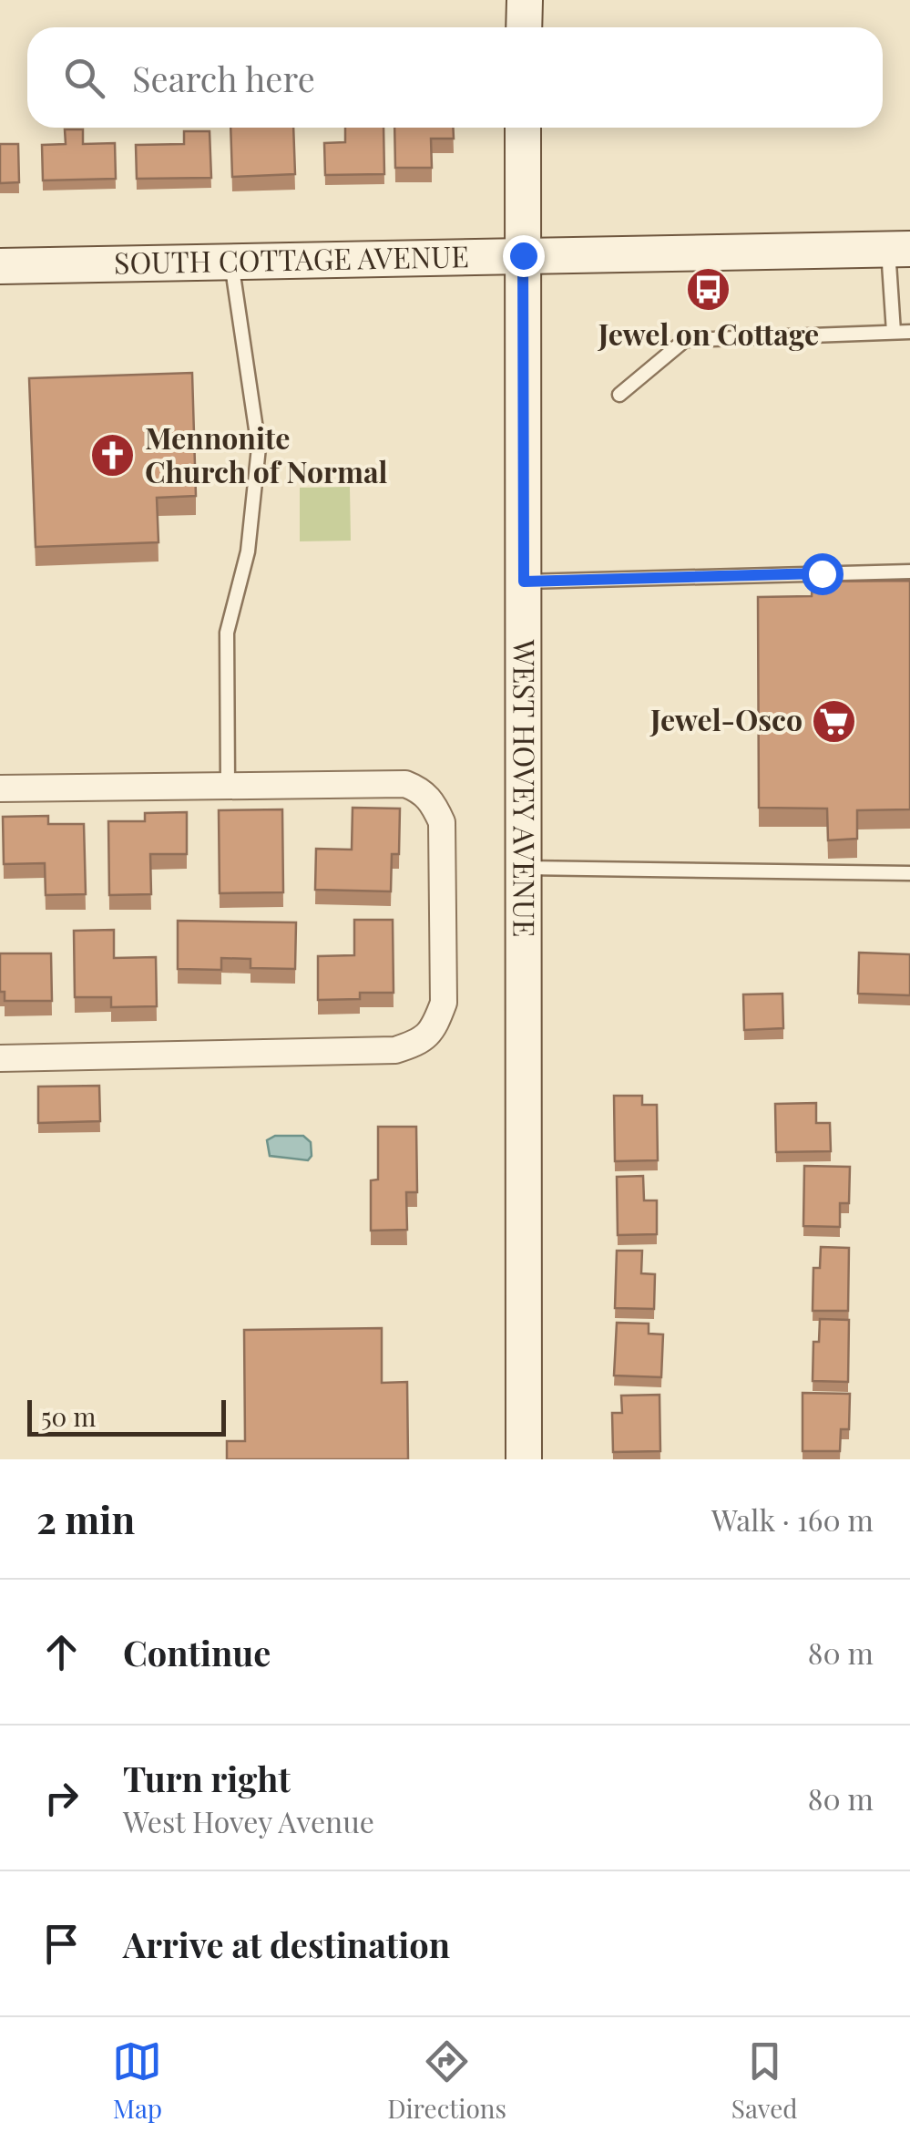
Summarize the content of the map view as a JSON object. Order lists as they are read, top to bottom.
{
  "streets": {
    "street": ["SOUTH COTTAGE AVENUE", "WEST HOVEY AVENUE"]
  },
  "crossings": [
    ["SOUTH COTTAGE AVENUE", "WEST HOVEY AVENUE"]
  ],
  "places": {
    "bus stop": ["Jewel on Cottage"],
    "church": ["Mennonite Church of Normal"],
    "supermarket": ["Jewel-Osco"]
  },
  "scale_bar": "50 m",
  "page": {
    "search": "Search here",
    "scale": "50 m",
    "heading": ["2 min", "Walk · 160 m"],
    "list": [
      ["Continue", "80 m"],
      ["Turn right", "West Hovey Avenue", "80 m"],
      "Arrive at destination"
    ],
    "nav": ["Map", "Directions", "Saved"]
  }
}
